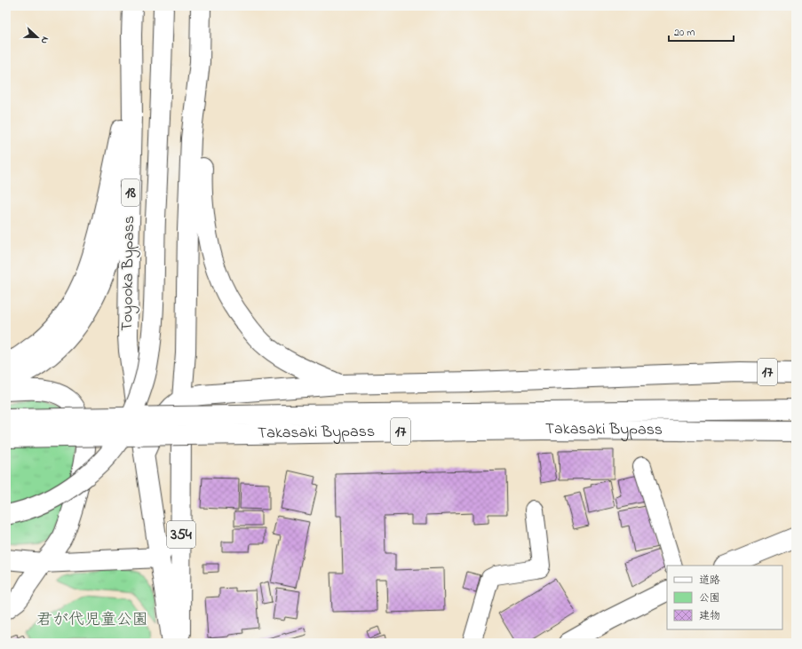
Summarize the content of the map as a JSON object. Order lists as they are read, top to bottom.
{
  "streets": {
    "main road": [
      "18",
      "Toyooka Bypass",
      "17",
      "Takasaki Bypass",
      "354"
    ]
  },
  "crossings": [
    ["Toyooka Bypass", "354"],
    ["17", "354"]
  ],
  "parks": ["君が代児童公園"],
  "legend": ["道路", "公園", "建物"],
  "scale_bar": "20 m",
  "north": "right"
}
